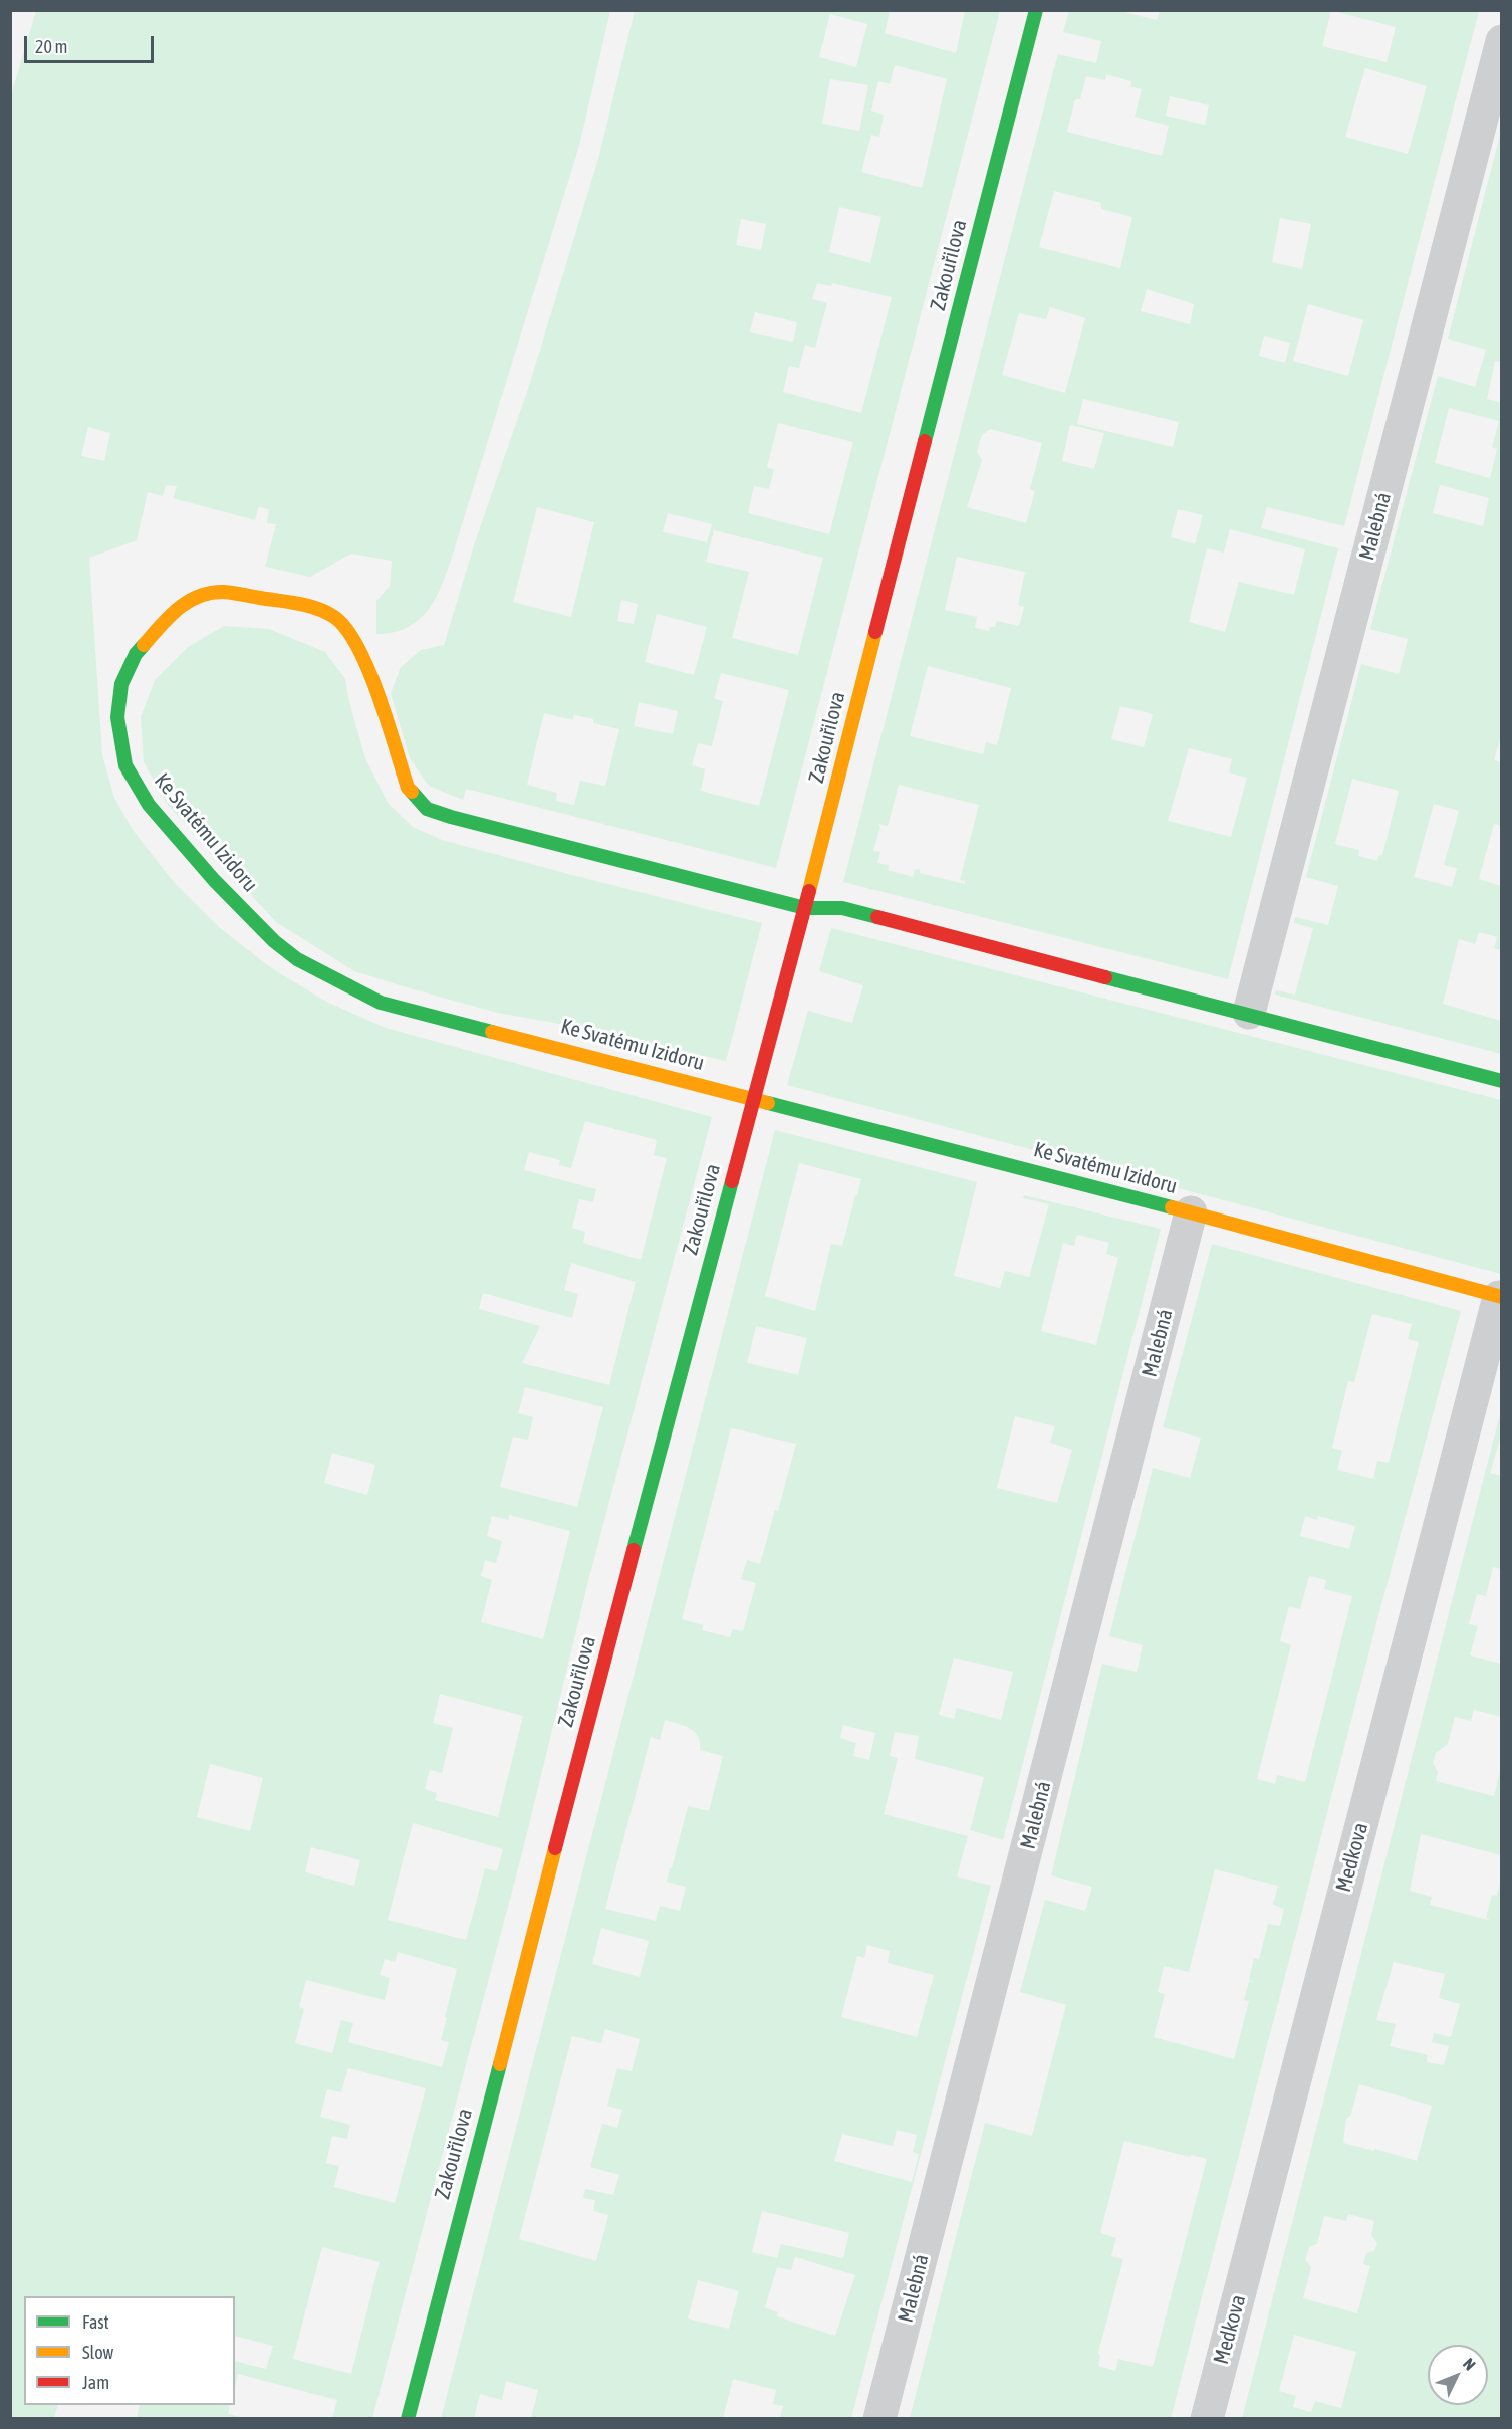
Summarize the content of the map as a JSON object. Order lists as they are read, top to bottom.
{
  "streets": {
    "street": [
      "Zakouřilova",
      "Malebná",
      "Ke Svatému Izidoru",
      "Medkova"
    ]
  },
  "crossings": [
    ["Zakouřilova", "Ke Svatému Izidoru"],
    ["Malebná", "Ke Svatému Izidoru"],
    ["Ke Svatému Izidoru", "Medkova"]
  ],
  "legend": ["Fast", "Slow", "Jam"],
  "scale_bar": "20 m",
  "north": "top right"
}
